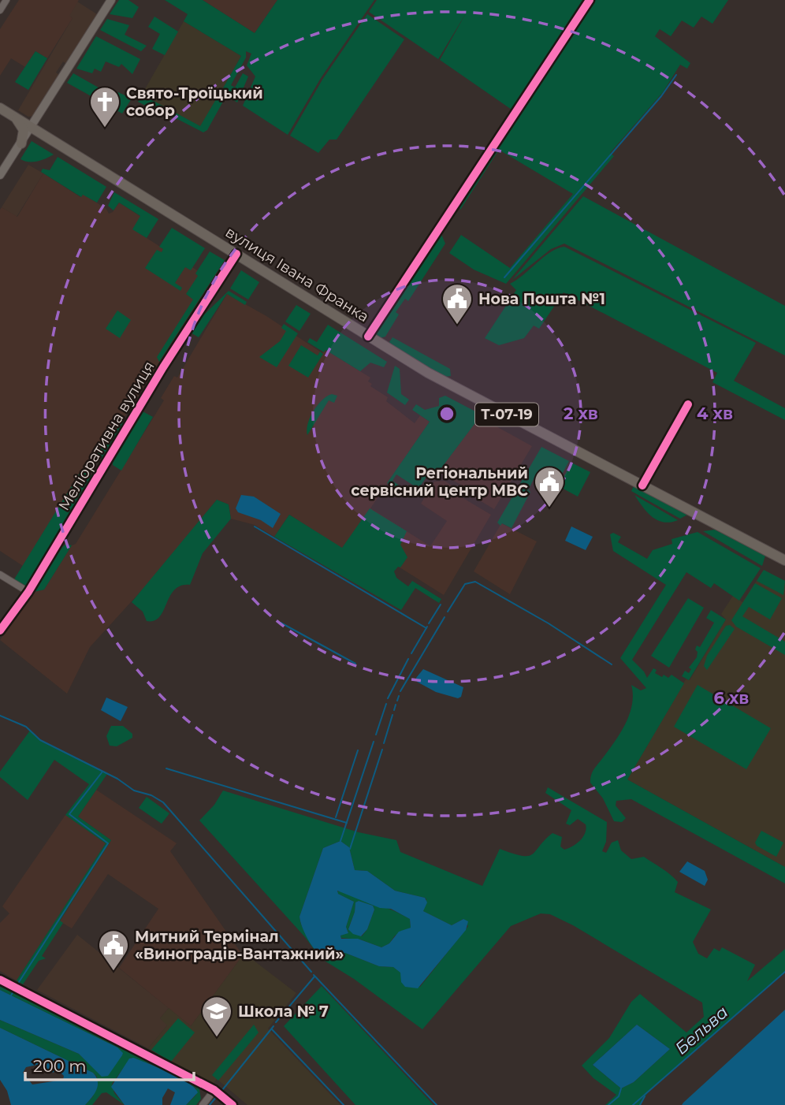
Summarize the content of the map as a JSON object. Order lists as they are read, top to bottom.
{
  "streets": {
    "main road": ["вулиця Івана Франка", "Т-07-19"],
    "street": ["Меліоративна вулиця"]
  },
  "crossings": [
    ["вулиця Івана Франка", "Меліоративна вулиця"]
  ],
  "water": ["Бельва"],
  "places": {
    "church": ["Свято-Троїцький собор"],
    "public building": ["Нова Пошта №1", "Регіональний сервісний центр МВС", "Митний Термінал «Виноградів-Вантажний»"],
    "school or university": ["Школа № 7"]
  },
  "scale_bar": "200 m",
  "rings": ["2 хв", "4 хв", "6 хв"]
}
